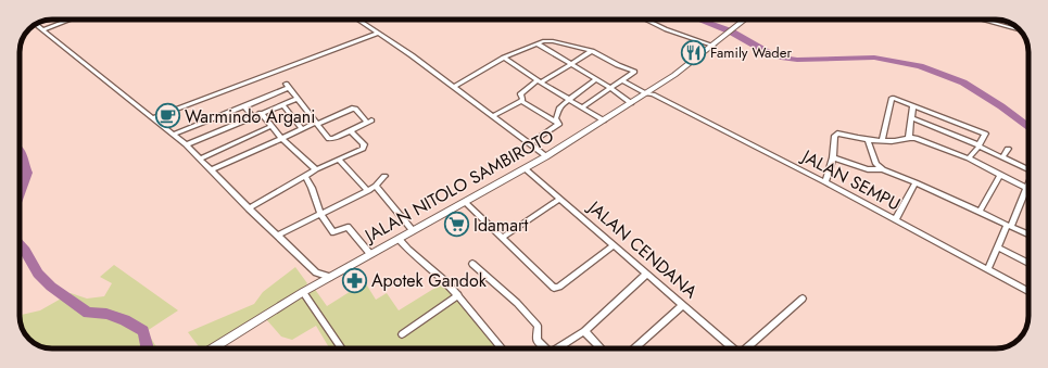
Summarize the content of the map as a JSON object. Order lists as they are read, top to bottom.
{
  "streets": {
    "street": ["JALAN SEMPU", "JALAN NITOLO SAMBIROTO", "JALAN CENDANA"]
  },
  "crossings": [
    ["JALAN SEMPU", "JALAN NITOLO SAMBIROTO"],
    ["JALAN NITOLO SAMBIROTO", "JALAN CENDANA"]
  ],
  "places": {
    "restaurant": ["Family Wader"],
    "cafe": ["Warmindo Argani"],
    "supermarket": ["Idamart"],
    "pharmacy": ["Apotek Gandok"]
  }
}
